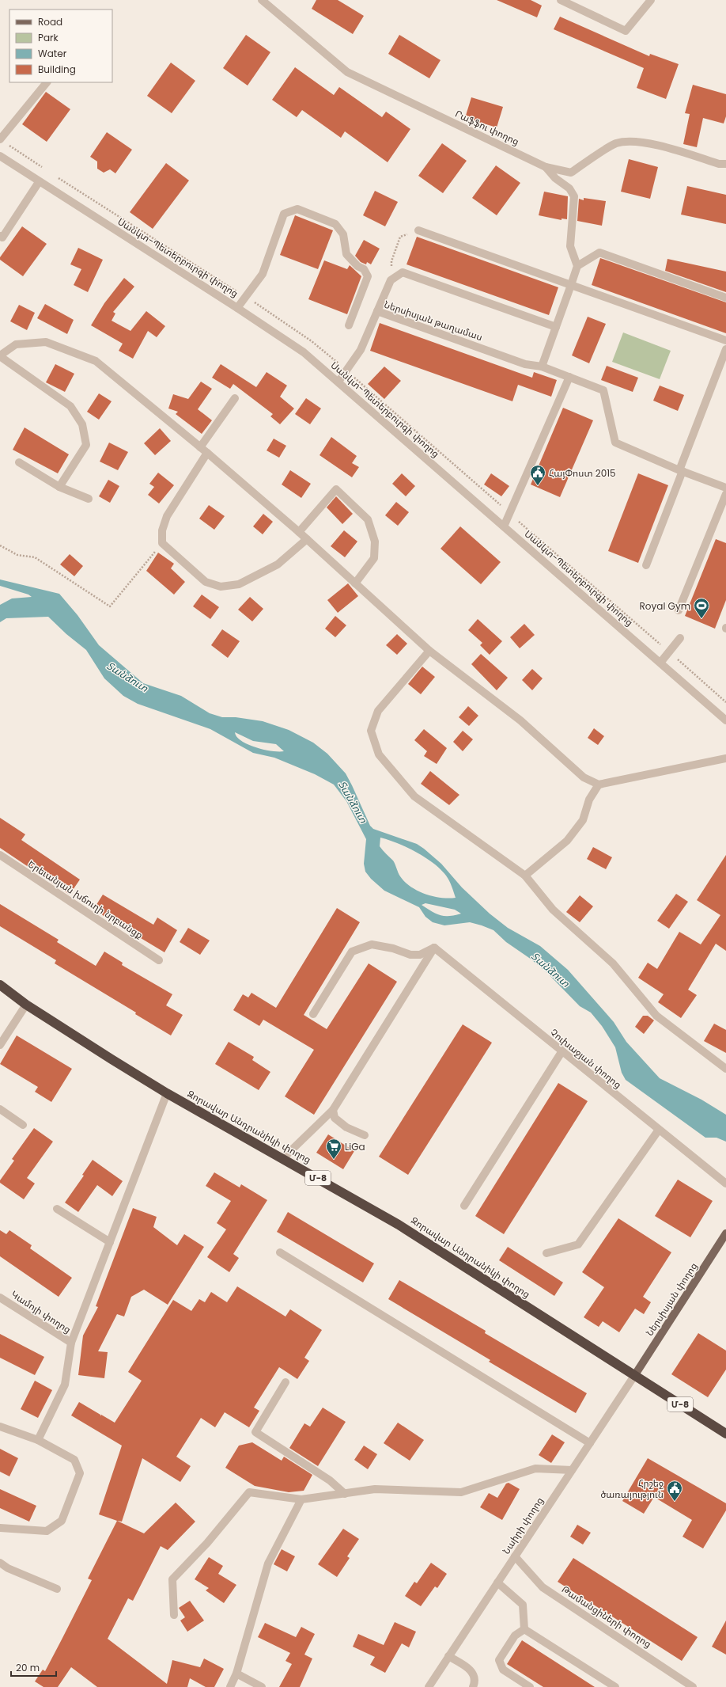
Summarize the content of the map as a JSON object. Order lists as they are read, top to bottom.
{
  "streets": {
    "highway": ["Զորավար Անդրանիկի փողոց", "Մ-8"],
    "main road": ["Ներսիսյան փողոց"],
    "street": [
      "Րաֆֆու փողոց",
      "Սանկտ-Պետերբուրգի փողոց",
      "Ներսիսյան թաղամաս",
      "Երեւանյան խճուղի նրբանցք",
      "Չուխաջյան փողոց",
      "Կամոյի փողոց",
      "Նաիրի փողոց",
      "Թամանցիների փողոց"
    ]
  },
  "crossings": [
    ["Սանկտ-Պետերբուրգի փողոց", "Ներսիսյան թաղամաս"],
    ["Զորավար Անդրանիկի փողոց", "Մ-8"],
    ["Զորավար Անդրանիկի փողոց", "Ներսիսյան փողոց"],
    ["Զորավար Անդրանիկի փողոց", "Նաիրի փողոց"],
    ["Մ-8", "Ներսիսյան փողոց"],
    ["Մ-8", "Նաիրի փողոց"],
    ["Ներսիսյան փողոց", "Նաիրի փողոց"],
    ["Նաիրի փողոց", "Թամանցիների փողոց"]
  ],
  "water": ["Տանձուտ"],
  "places": {
    "public building": ["ՀայՓոստ 2015", "Հրշեջ ծառայություն"],
    "sports": ["Royal Gym"],
    "supermarket": ["LiGa"]
  },
  "legend": [
    "Road",
    "Park",
    "Water",
    "Building"
  ],
  "scale_bar": "20 m"
}
